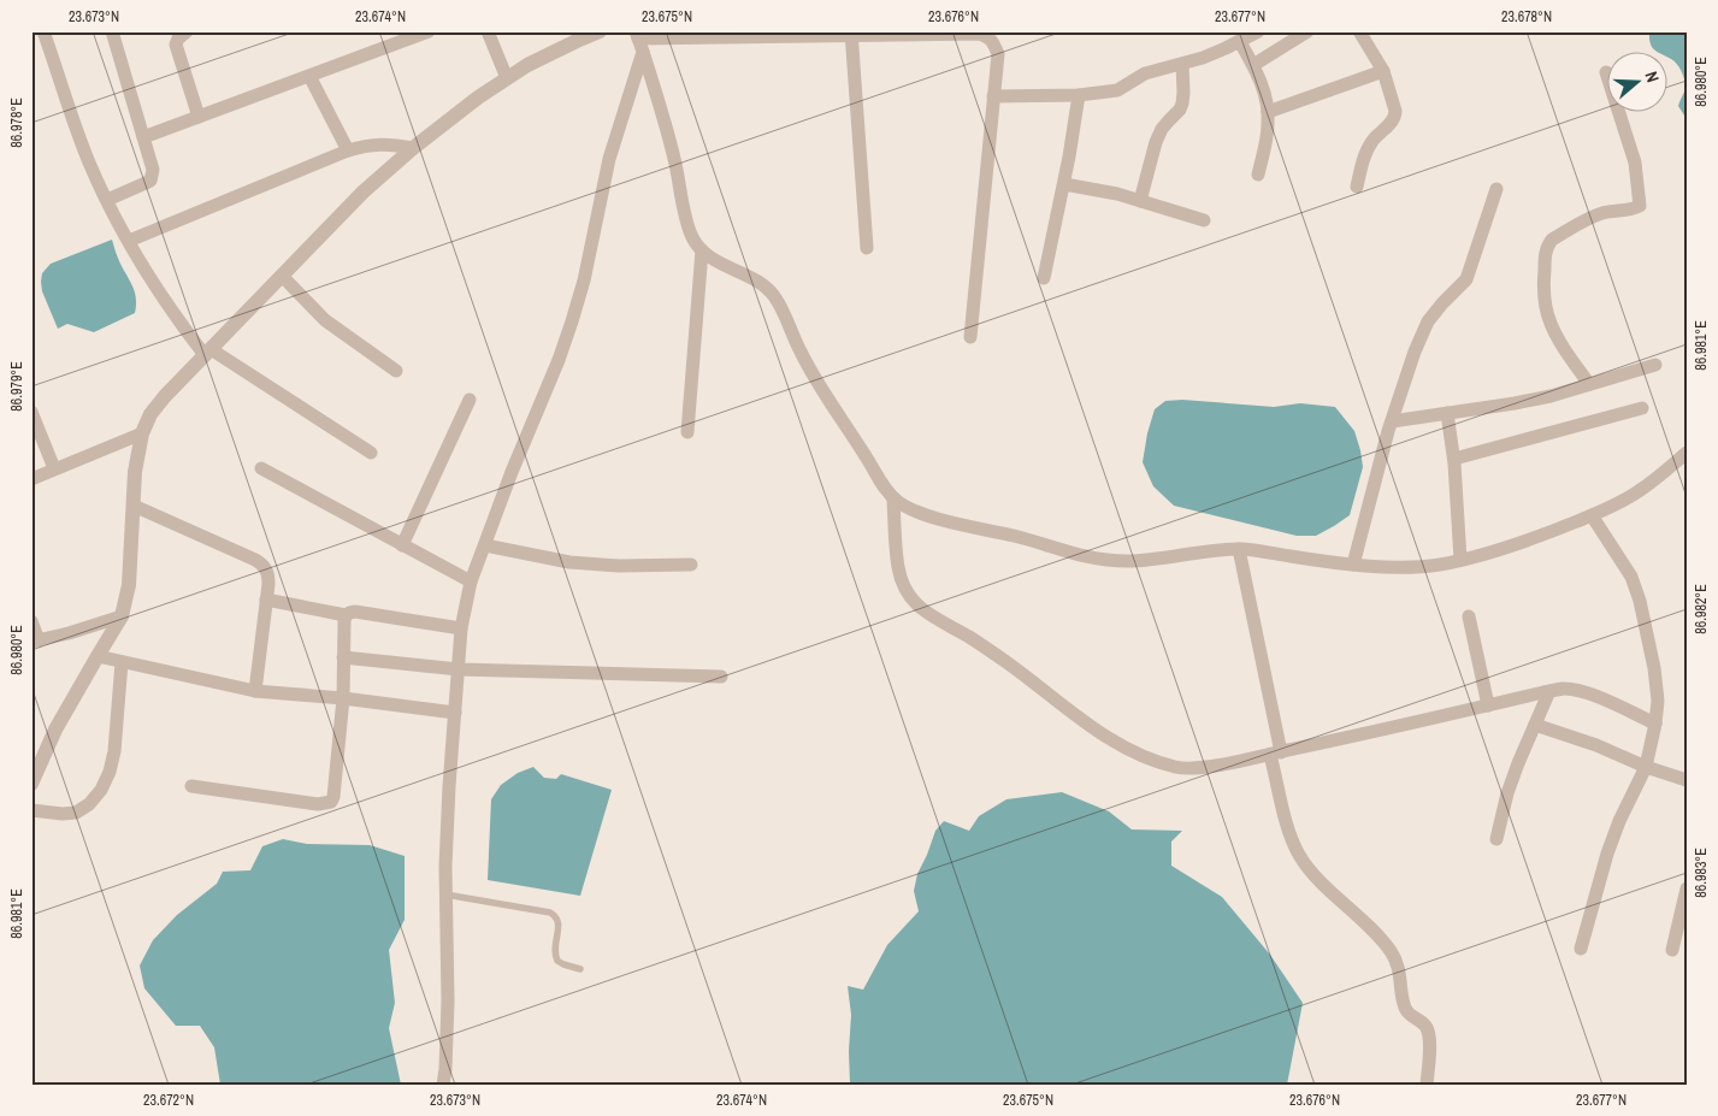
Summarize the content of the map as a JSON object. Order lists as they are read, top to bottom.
{
  "north": "right",
  "coordinates": [
    "23.673°N",
    "23.674°N",
    "23.675°N",
    "23.676°N",
    "23.677°N",
    "23.678°N",
    "86.980°E",
    "86.978°E",
    "86.981°E",
    "86.979°E",
    "86.982°E",
    "86.983°E",
    "23.672°N"
  ]
}
